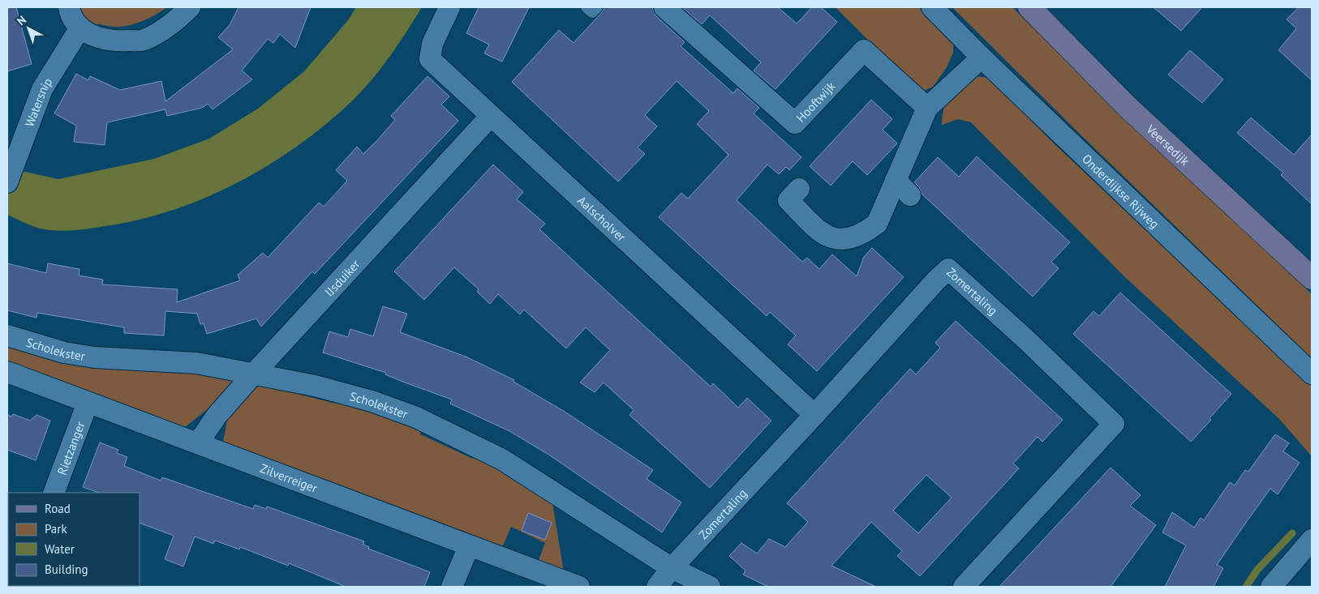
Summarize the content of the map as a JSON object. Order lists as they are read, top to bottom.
{
  "streets": {
    "main road": ["Veersedijk"],
    "street": [
      "Hooftwijk",
      "Watersnip",
      "Onderdijkse Rijweg",
      "Aalscholver",
      "IJsduiker",
      "Zomertaling",
      "Scholekster",
      "Rietzanger",
      "Zilverreiger"
    ]
  },
  "crossings": [
    ["Aalscholver", "IJsduiker"],
    ["Aalscholver", "Zomertaling"],
    ["IJsduiker", "Scholekster"],
    ["IJsduiker", "Zilverreiger"],
    ["Zomertaling", "Scholekster"],
    ["Rietzanger", "Zilverreiger"]
  ],
  "legend": [
    "Road",
    "Park",
    "Water",
    "Building"
  ],
  "north": "top left"
}
